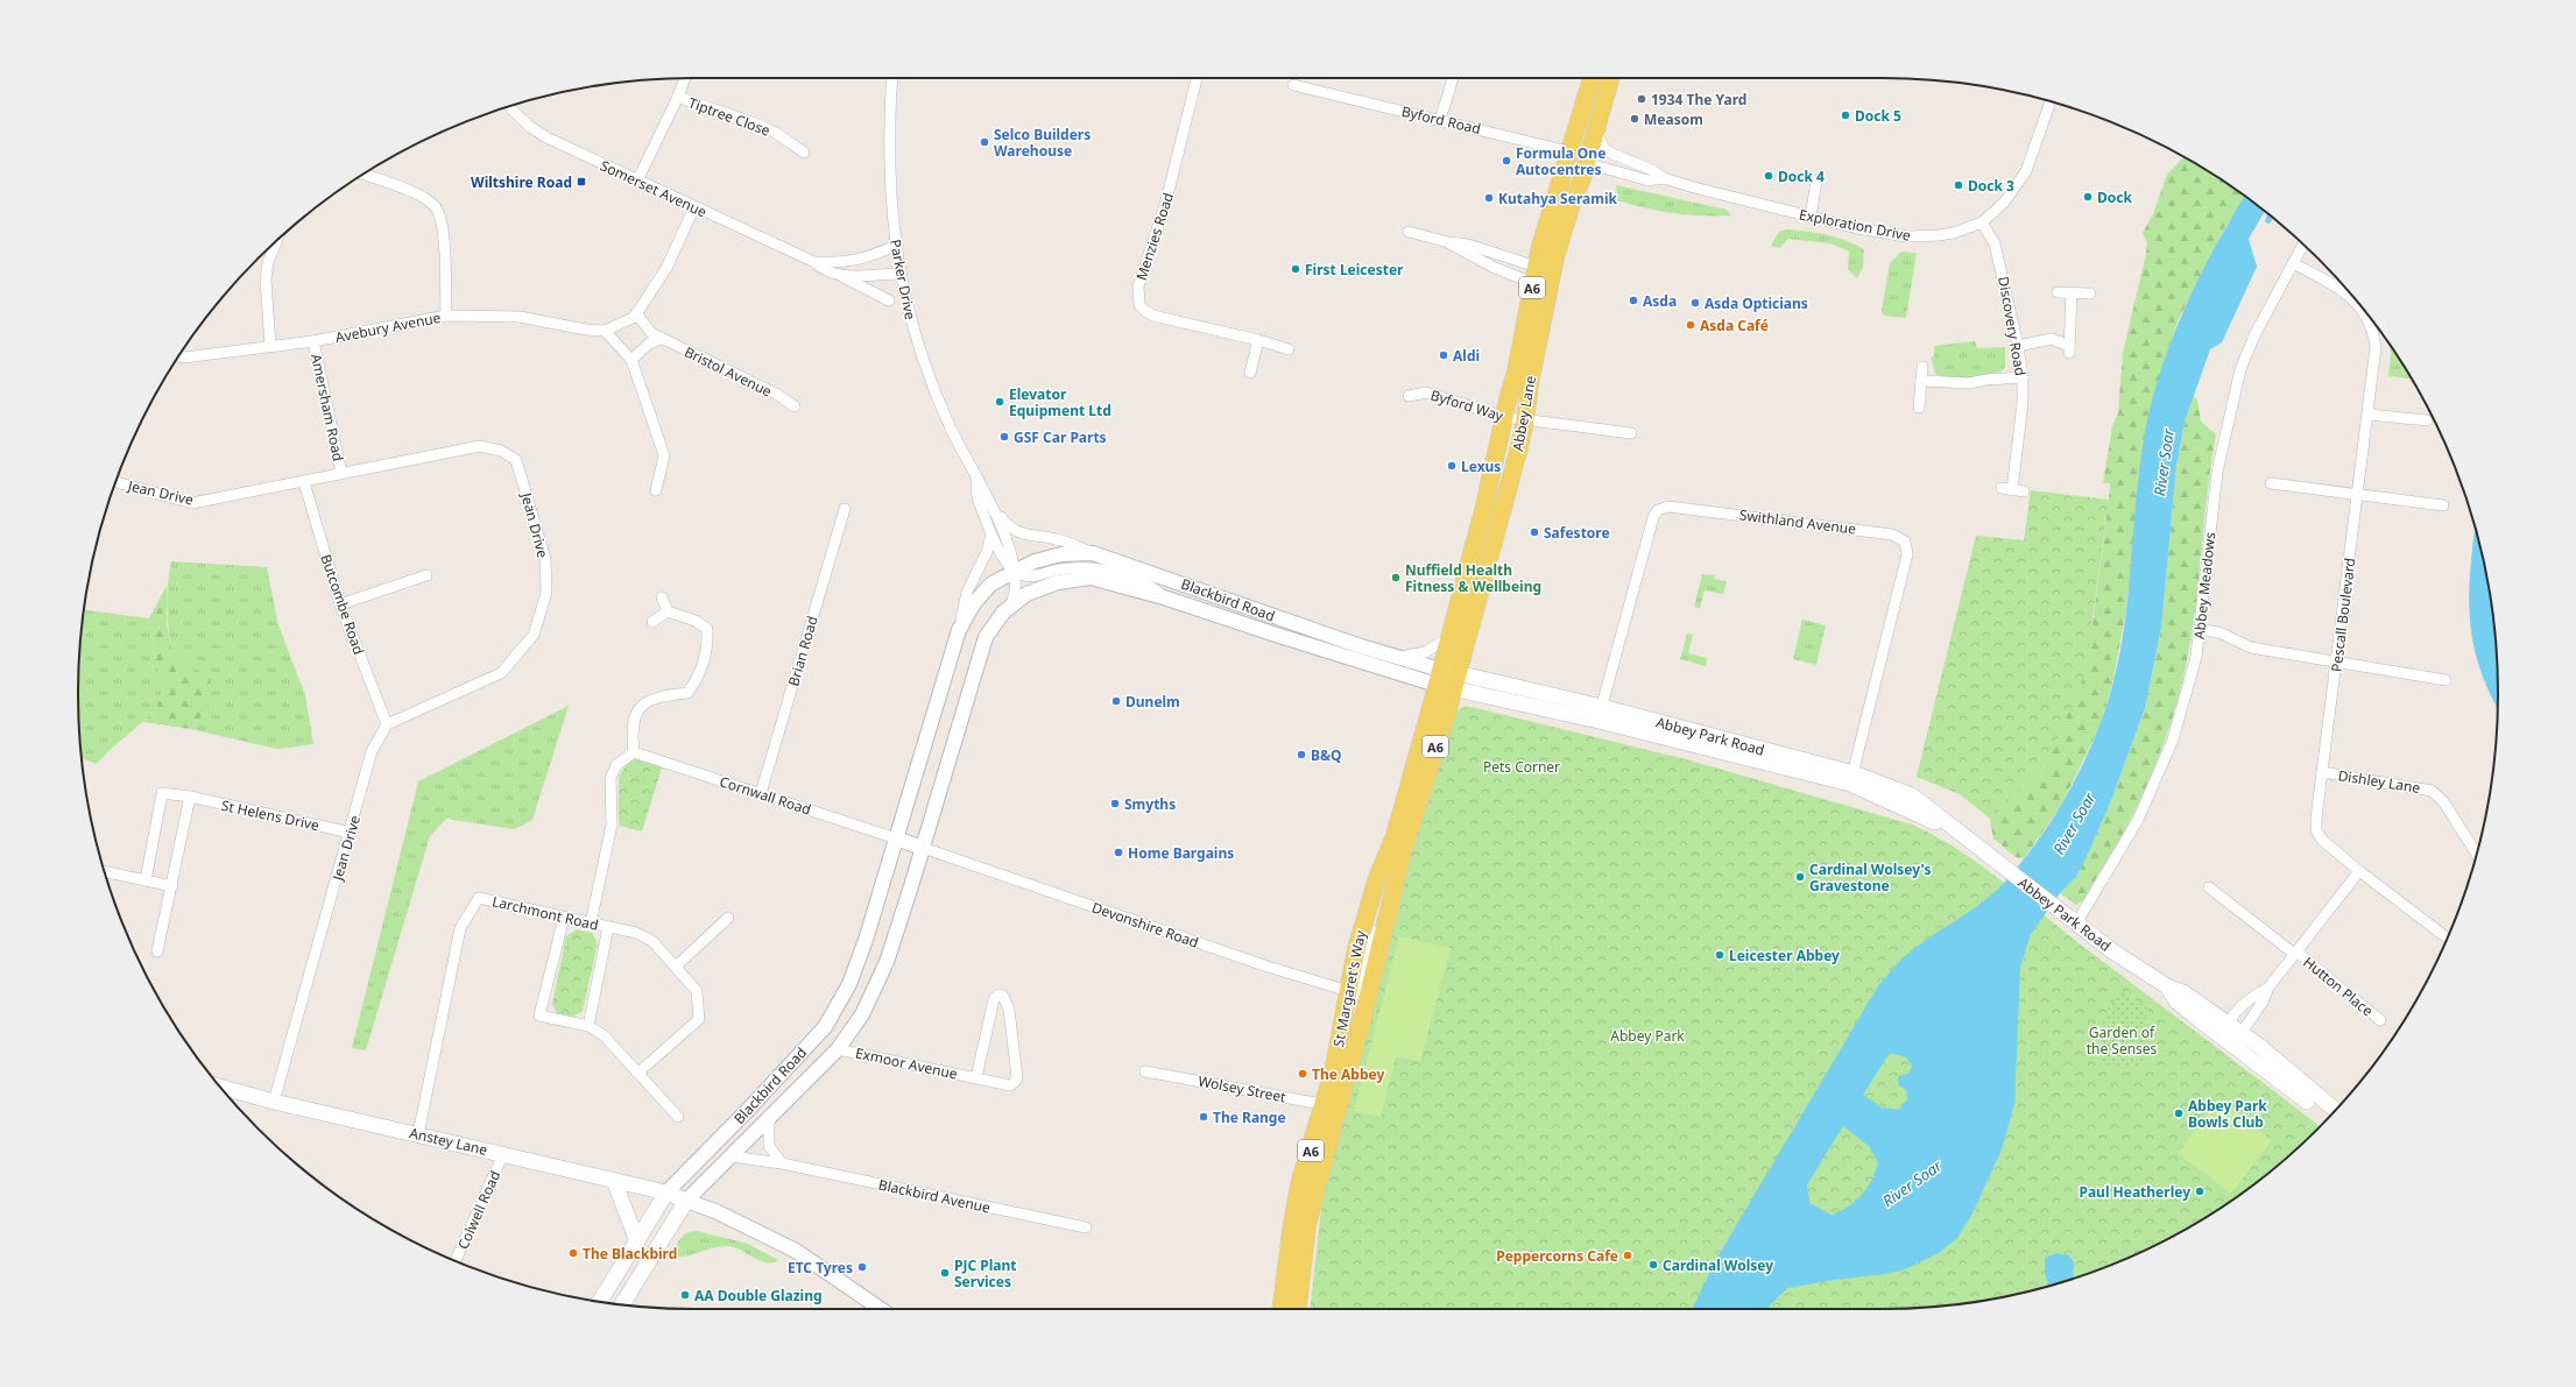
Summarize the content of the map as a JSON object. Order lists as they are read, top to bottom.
{
  "streets": {
    "main road": [
      "A6",
      "Abbey Lane",
      "Blackbird Road",
      "Abbey Park Road",
      "St Margaret's Way",
      "Anstey Lane"
    ],
    "street": [
      "Tiptree Close",
      "Byford Road",
      "Somerset Avenue",
      "Exploration Drive",
      "Menzies Road",
      "Parker Drive",
      "Discovery Road",
      "Avebury Avenue",
      "Bristol Avenue",
      "Byford Way",
      "Amersham Road",
      "Jean Drive",
      "Swithland Avenue",
      "Abbey Meadows",
      "Butcombe Road",
      "Pescall Boulevard",
      "Brian Road",
      "Dishley Lane",
      "Cornwall Road",
      "St Helens Drive",
      "Larchmont Road",
      "Devonshire Road",
      "Hutton Place",
      "Exmoor Avenue",
      "Wolsey Street",
      "Blackbird Avenue",
      "Colwell Road"
    ]
  },
  "crossings": [
    ["Byford Road", "Exploration Drive"],
    ["Byford Road", "Abbey Lane"],
    ["Somerset Avenue", "Parker Drive"],
    ["Exploration Drive", "Discovery Road"],
    ["Exploration Drive", "Abbey Lane"],
    ["Parker Drive", "Blackbird Road"],
    ["Avebury Avenue", "Bristol Avenue"],
    ["Avebury Avenue", "Amersham Road"],
    ["Byford Way", "Abbey Lane"],
    ["Amersham Road", "Jean Drive"],
    ["Abbey Lane", "Blackbird Road"],
    ["Abbey Lane", "Abbey Park Road"],
    ["Abbey Lane", "St Margaret's Way"],
    ["Jean Drive", "Butcombe Road"],
    ["Jean Drive", "St Helens Drive"],
    ["Jean Drive", "Anstey Lane"],
    ["Swithland Avenue", "Abbey Park Road"],
    ["Abbey Meadows", "Pescall Boulevard"],
    ["Abbey Meadows", "Abbey Park Road"],
    ["Blackbird Road", "Abbey Park Road"],
    ["Blackbird Road", "Cornwall Road"],
    ["Blackbird Road", "Devonshire Road"],
    ["Blackbird Road", "St Margaret's Way"],
    ["Blackbird Road", "Exmoor Avenue"],
    ["Blackbird Road", "Anstey Lane"],
    ["Blackbird Road", "Blackbird Avenue"],
    ["Pescall Boulevard", "Dishley Lane"],
    ["Brian Road", "Cornwall Road"],
    ["Abbey Park Road", "St Margaret's Way"],
    ["Larchmont Road", "Anstey Lane"],
    ["Devonshire Road", "St Margaret's Way"],
    ["St Margaret's Way", "Wolsey Street"],
    ["Anstey Lane", "Colwell Road"]
  ],
  "water": ["River Soar"],
  "parks": ["Pets Corner", "Garden of the Senses", "Abbey Park"],
  "places": {
    "other": [
      "1934 The Yard",
      "Dock 5",
      "Measom",
      "Selco Builders Warehouse",
      "Formula One Autocentres",
      "Dock 4",
      "Dock 3",
      "Dock",
      "Kutahya Seramik",
      "First Leicester",
      "Asda",
      "Asda Opticians",
      "Asda Café",
      "Aldi",
      "Elevator Equipment Ltd",
      "GSF Car Parts",
      "Lexus",
      "Safestore",
      "Nuffield Health Fitness & Wellbeing",
      "Dunelm",
      "B&Q",
      "Smyths",
      "Home Bargains",
      "Cardinal Wolsey's Gravestone",
      "Leicester Abbey",
      "The Abbey",
      "Abbey Park Bowls Club",
      "The Range",
      "Paul Heatherley",
      "The Blackbird",
      "Peppercorns Cafe",
      "Cardinal Wolsey",
      "ETC Tyres",
      "PJC Plant Services",
      "AA Double Glazing"
    ],
    "transit": ["Wiltshire Road"]
  }
}
